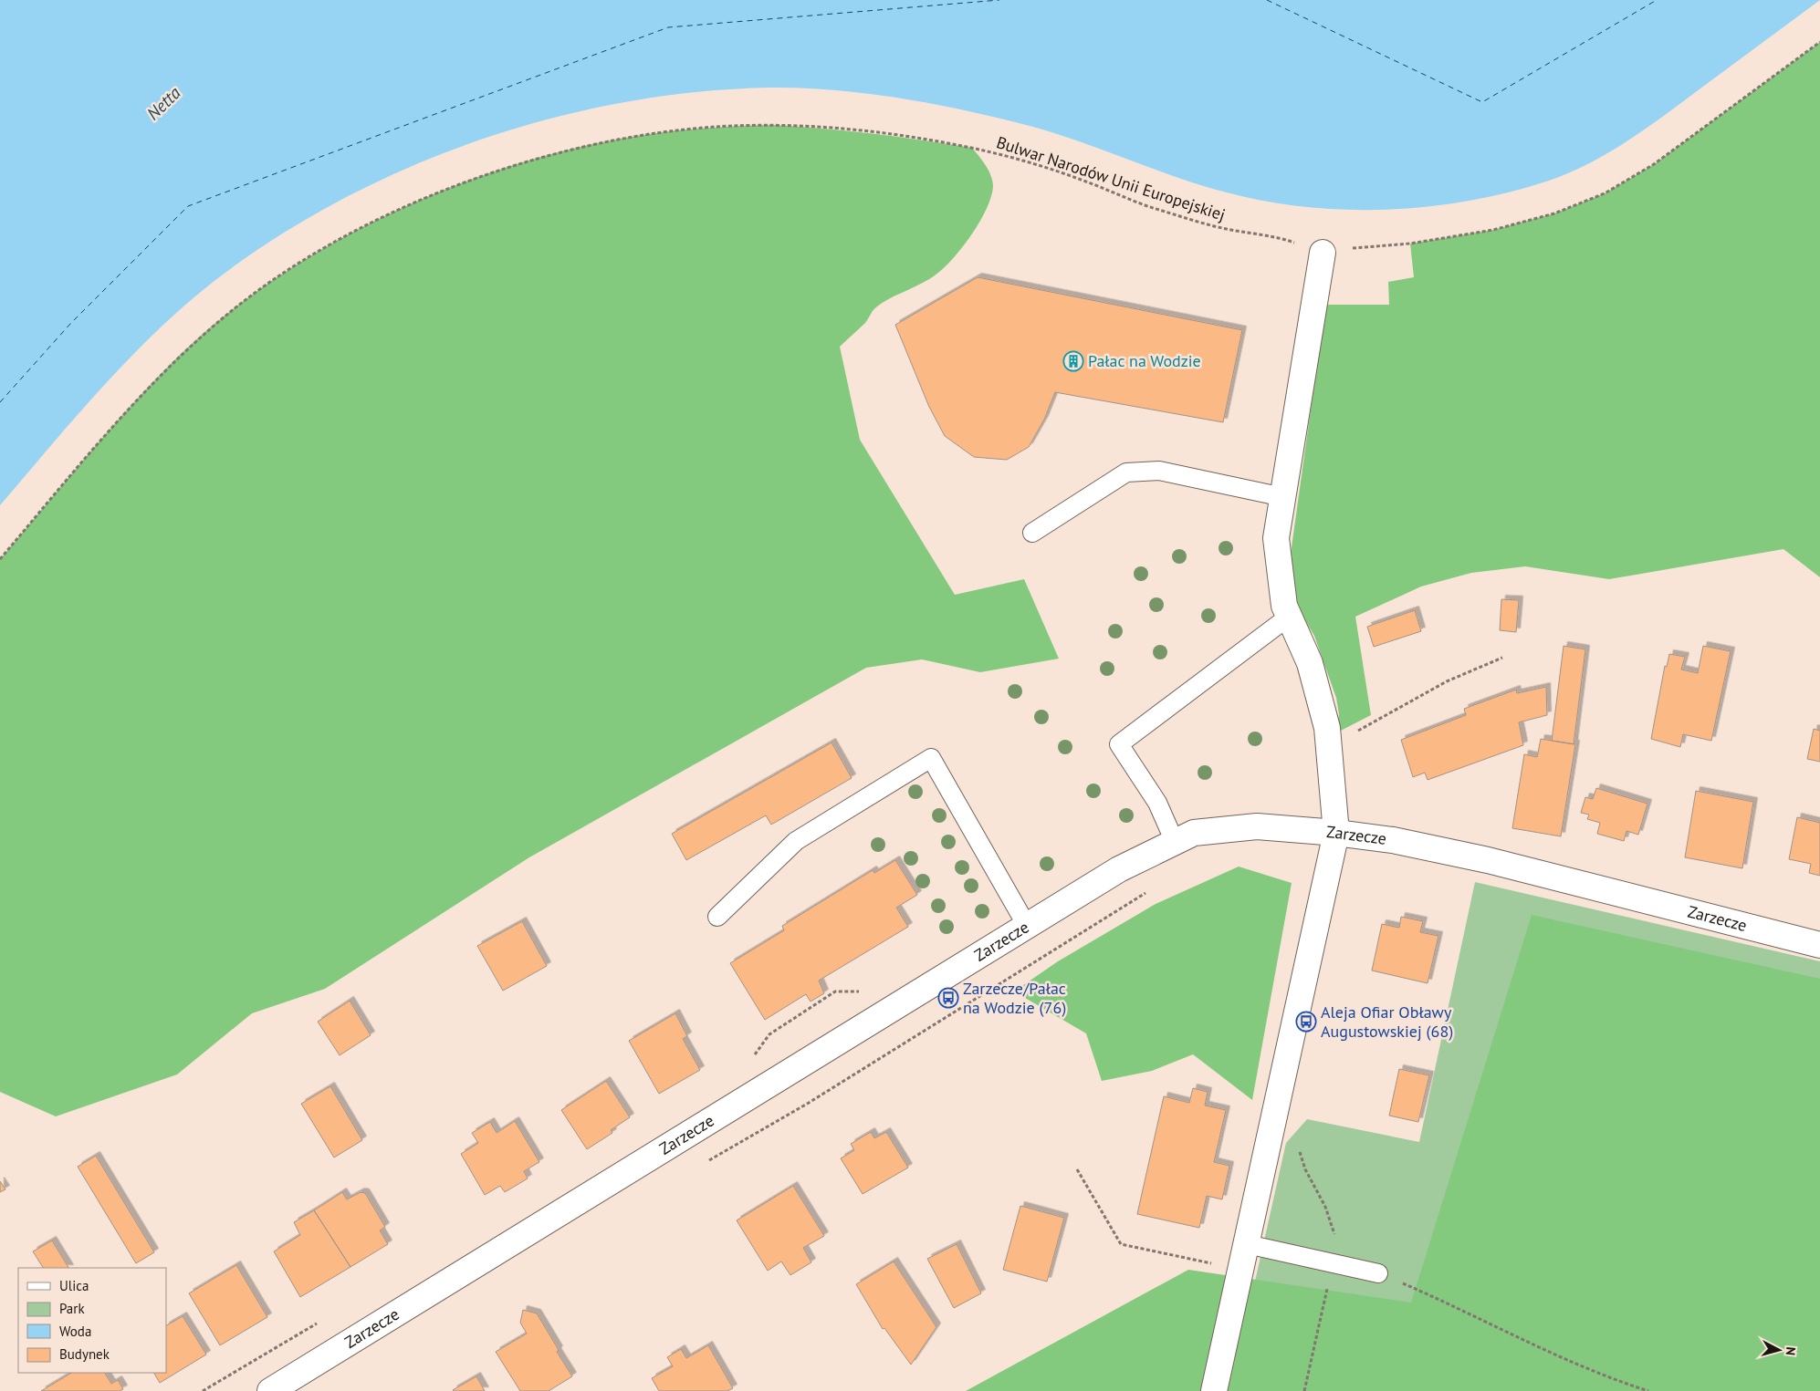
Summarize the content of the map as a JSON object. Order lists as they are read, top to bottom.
{
  "streets": {
    "street": ["Zarzecze"],
    "path": ["Bulwar Narodów Unii Europejskiej"]
  },
  "water": ["Netta"],
  "places": {
    "building": ["Pałac na Wodzie"],
    "bus stop": ["Zarzecze/Pałac na Wodzie (76)", "Aleja Ofiar Obławy Augustowskiej (68)"]
  },
  "legend": [
    "Ulica",
    "Park",
    "Woda",
    "Budynek"
  ],
  "north": "right"
}
